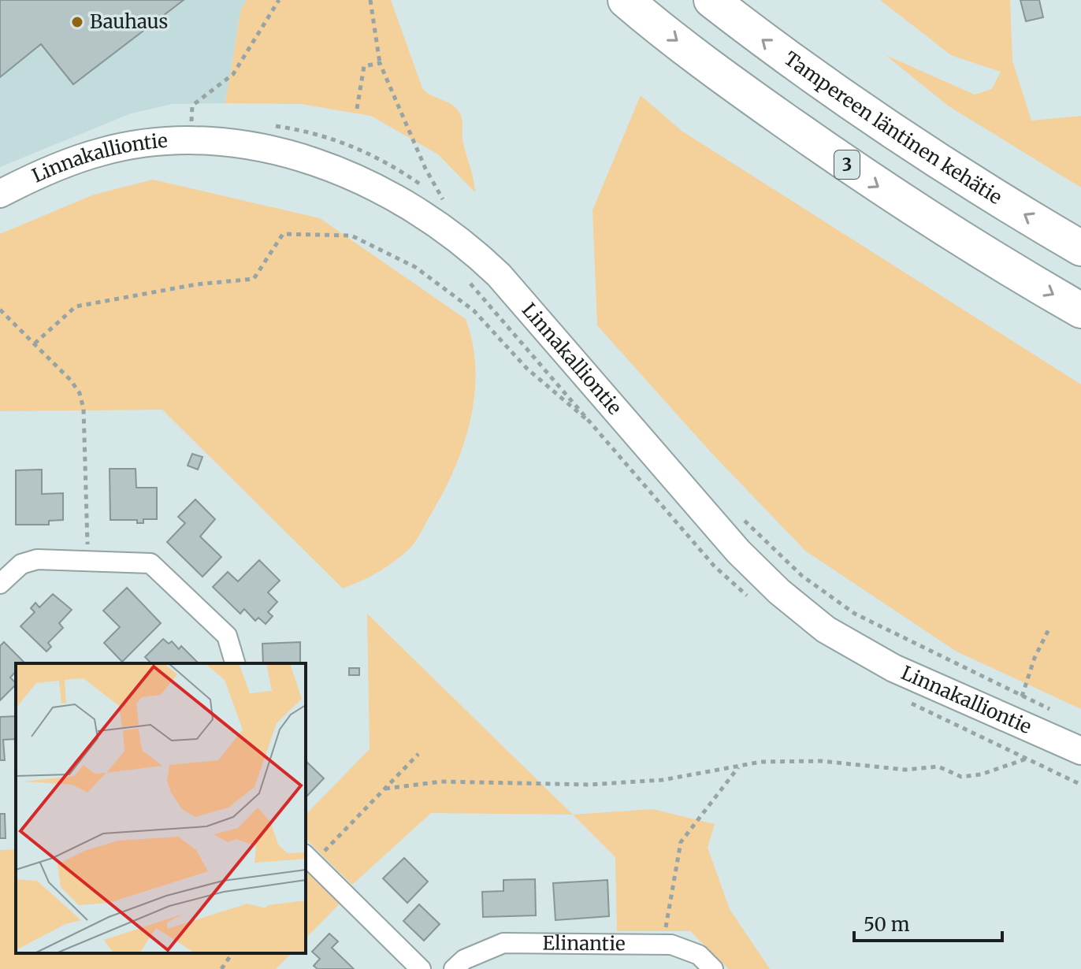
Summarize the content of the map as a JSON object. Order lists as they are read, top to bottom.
{
  "streets": {
    "highway": ["Tampereen läntinen kehätie", "3"],
    "main road": ["Linnakalliontie"],
    "street": ["Elinantie"]
  },
  "places": ["Bauhaus"],
  "scale_bar": "50 m"
}
